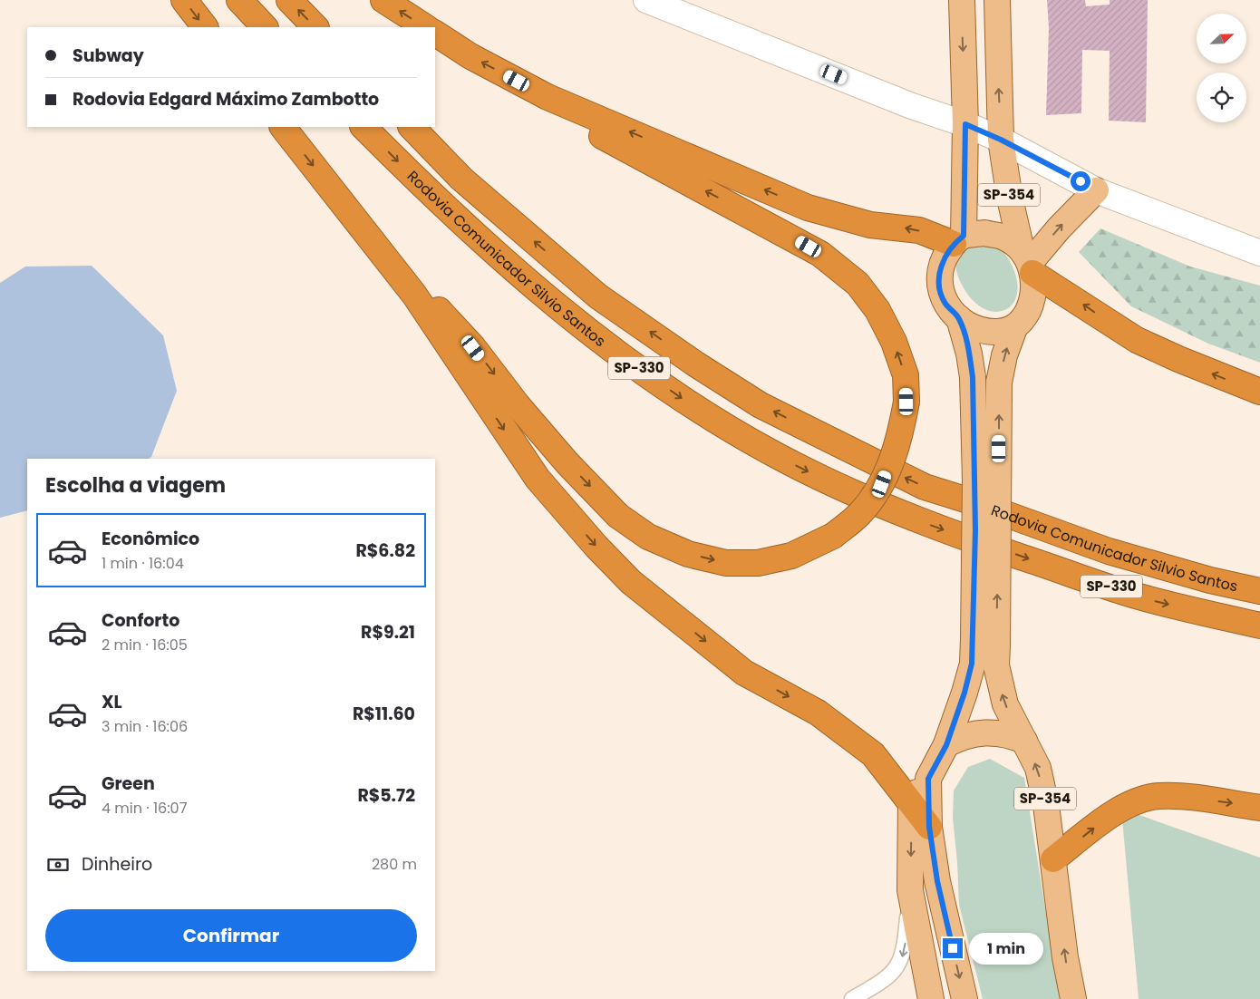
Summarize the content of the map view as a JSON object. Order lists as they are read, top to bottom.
{
  "streets": {
    "highway": ["Rodovia Comunicador Silvio Santos", "SP-330"],
    "main road": ["SP-354"]
  },
  "north": "top right",
  "page": {
    "banner": ["Subway", "Rodovia Edgard Máximo Zambotto"],
    "heading": "Escolha a viagem",
    "list": [
      {
        "name": "Econômico",
        "note": "1 min · 16:04",
        "value": "R$6.82"
      },
      {
        "name": "Conforto",
        "note": "2 min · 16:05",
        "value": "R$9.21"
      },
      {
        "name": "XL",
        "note": "3 min · 16:06",
        "value": "R$11.60"
      },
      {
        "name": "Green",
        "note": "4 min · 16:07",
        "value": "R$5.72"
      }
    ],
    "pay": ["Dinheiro", "280 m"],
    "buttons": "Confirmar",
    "bubble": "1 min"
  }
}
